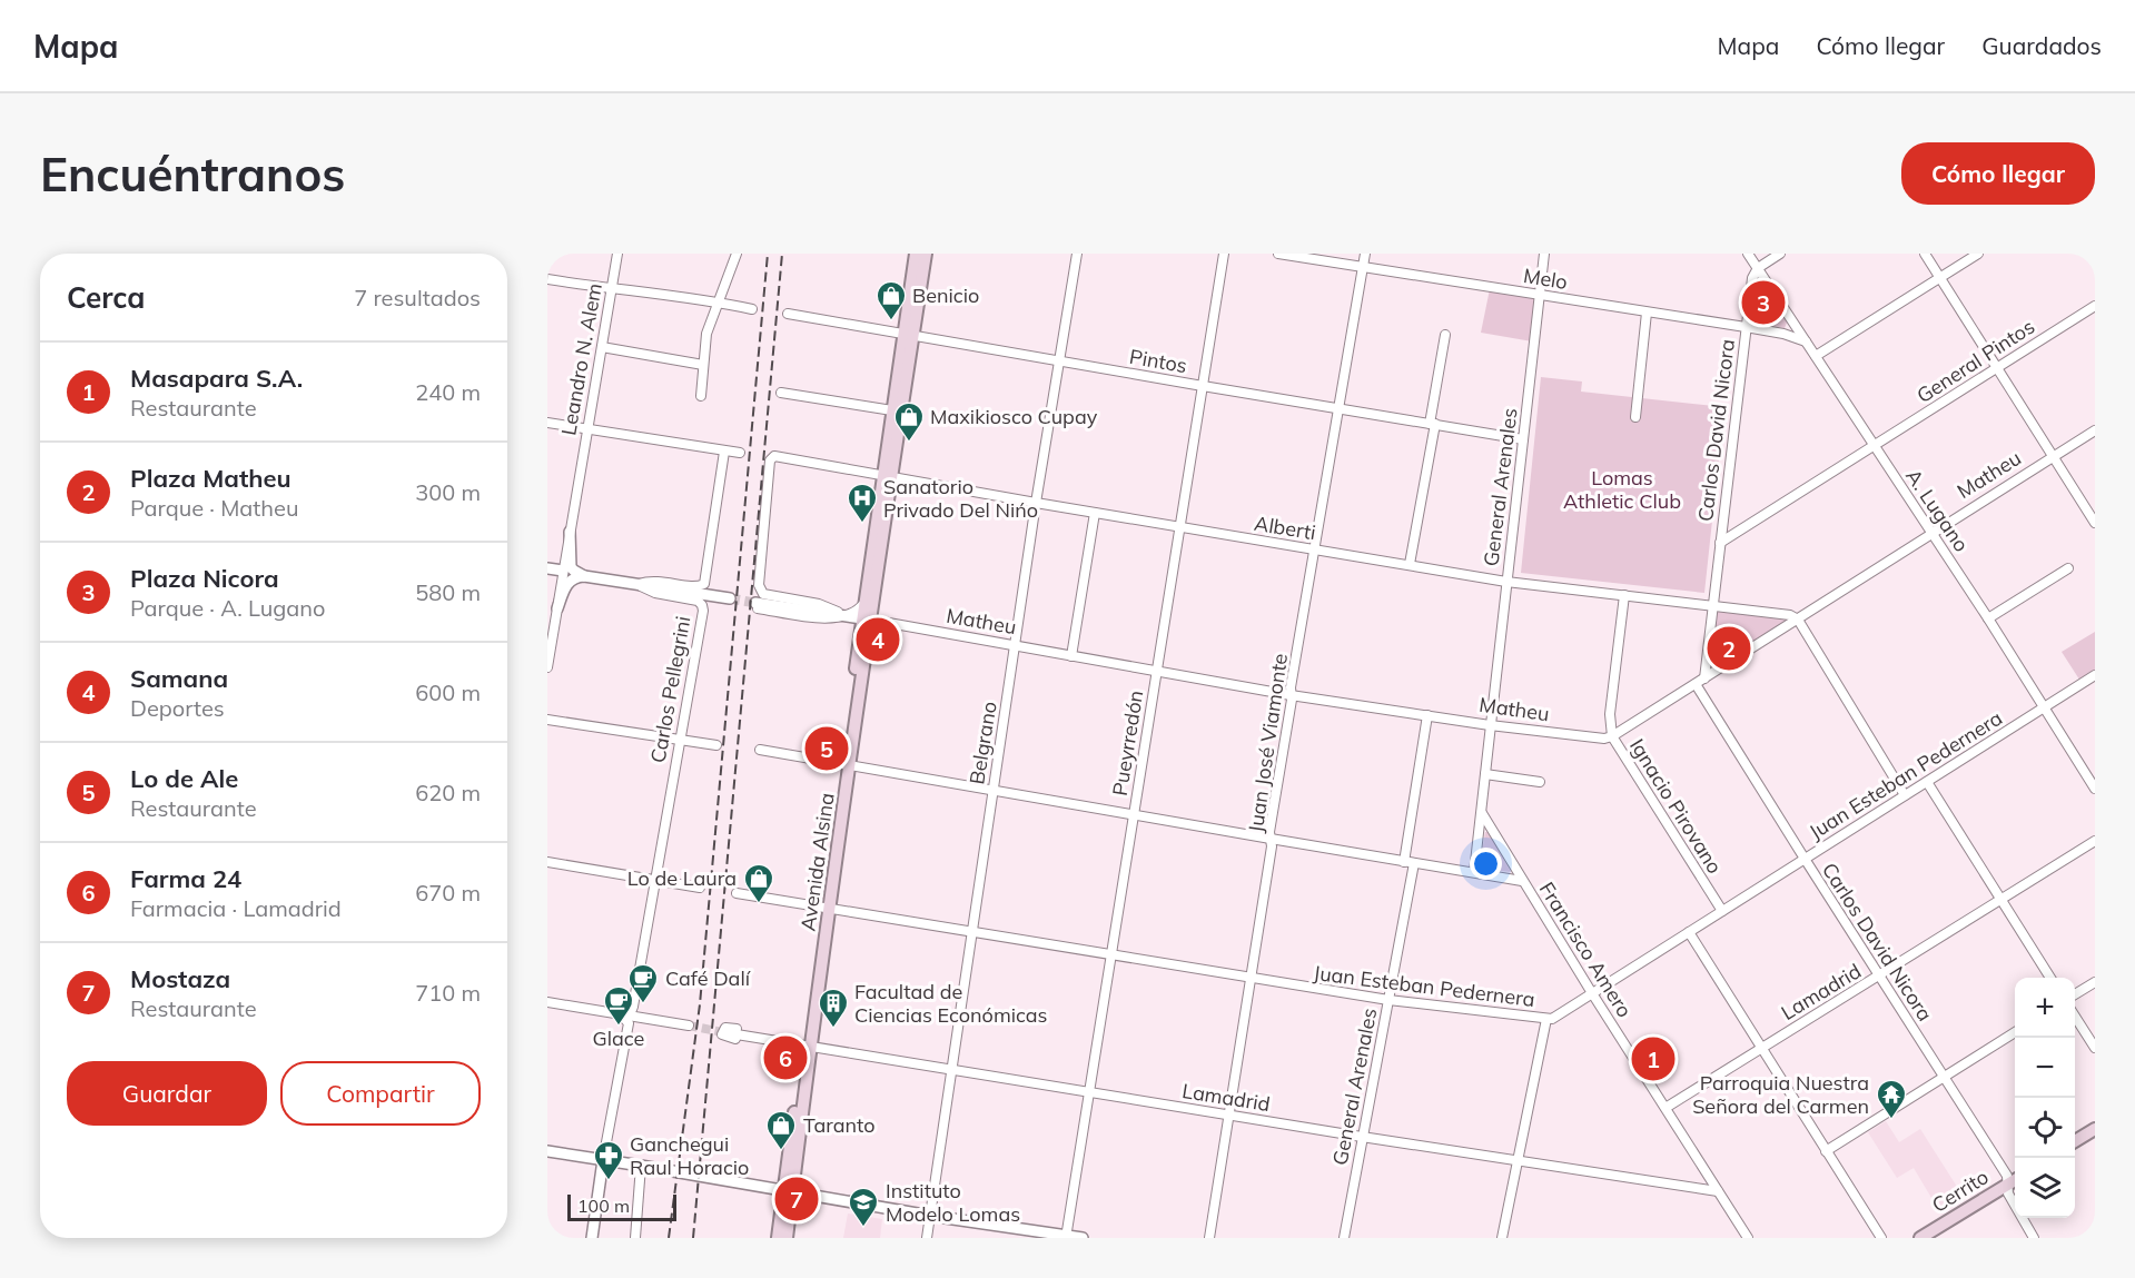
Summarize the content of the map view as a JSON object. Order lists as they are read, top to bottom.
{
  "streets": {
    "main road": ["Avenida Alsina", "Cerrito"],
    "street": [
      "Melo",
      "Leandro N. Alem",
      "Pintos",
      "General Pintos",
      "Carlos David Nicora",
      "Matheu",
      "General Arenales",
      "A. Lugano",
      "Alberti",
      "Carlos Pellegrini",
      "Belgrano",
      "Pueyrredón",
      "Juan José Viamonte",
      "Juan Esteban Pedernera",
      "Ignacio Pirovano",
      "Francisco Amero",
      "Lamadrid"
    ]
  },
  "crossings": [
    ["Melo", "Carlos David Nicora"],
    ["Melo", "General Arenales"],
    ["Melo", "A. Lugano"],
    ["Melo", "Juan José Viamonte"],
    ["Pintos", "General Arenales"],
    ["Pintos", "Belgrano"],
    ["Pintos", "Pueyrredón"],
    ["Pintos", "Juan José Viamonte"],
    ["Pintos", "Avenida Alsina"],
    ["General Pintos", "A. Lugano"],
    ["Carlos David Nicora", "Matheu"],
    ["Carlos David Nicora", "A. Lugano"],
    ["Carlos David Nicora", "Alberti"],
    ["Carlos David Nicora", "Juan Esteban Pedernera"],
    ["Carlos David Nicora", "Lamadrid"],
    ["Carlos David Nicora", "Cerrito"],
    ["Matheu", "General Arenales"],
    ["Matheu", "A. Lugano"],
    ["Matheu", "Alberti"],
    ["Matheu", "Belgrano"],
    ["Matheu", "Pueyrredón"],
    ["Matheu", "Juan José Viamonte"],
    ["Matheu", "Ignacio Pirovano"],
    ["Matheu", "Avenida Alsina"],
    ["General Arenales", "Alberti"],
    ["General Arenales", "Juan Esteban Pedernera"],
    ["General Arenales", "Lamadrid"],
    ["A. Lugano", "Juan Esteban Pedernera"],
    ["Alberti", "Belgrano"],
    ["Alberti", "Pueyrredón"],
    ["Alberti", "Juan José Viamonte"],
    ["Alberti", "Ignacio Pirovano"],
    ["Alberti", "Avenida Alsina"],
    ["Belgrano", "Juan Esteban Pedernera"],
    ["Belgrano", "Lamadrid"],
    ["Pueyrredón", "Juan Esteban Pedernera"],
    ["Pueyrredón", "Lamadrid"],
    ["Juan José Viamonte", "Juan Esteban Pedernera"],
    ["Juan José Viamonte", "Lamadrid"],
    ["Juan Esteban Pedernera", "Ignacio Pirovano"],
    ["Juan Esteban Pedernera", "Avenida Alsina"],
    ["Juan Esteban Pedernera", "Francisco Amero"],
    ["Avenida Alsina", "Lamadrid"],
    ["Francisco Amero", "Lamadrid"]
  ],
  "parks": ["Lomas Athletic Club"],
  "places": {
    "shop": [
      "Benicio",
      "Maxikiosco Cupay",
      "Lo de Laura",
      "Taranto"
    ],
    "hospital": ["Sanatorio Privado Del Nińo"],
    "cafe": ["Café Dalí", "Glace"],
    "building": ["Facultad de Ciencias Económicas"],
    "temple": ["Parroquia Nuestra Señora del Carmen"],
    "pharmacy": ["Ganchegui Raul Horacio"],
    "school or university": ["Instituto Modelo Lomas"]
  },
  "scale_bar": "100 m",
  "page": {
    "header": "Mapa",
    "nav": ["Mapa", "Cómo llegar", "Guardados"],
    "buttons": [
      "Cómo llegar",
      ["Guardar", "Compartir"]
    ],
    "title": "Encuéntranos",
    "heading": ["Cerca", "7 resultados"],
    "pins": [
      "3",
      "4",
      "2",
      "5",
      "6",
      "1",
      "7"
    ],
    "list": [
      {
        "mark": "1",
        "name": "Masapara S.A.",
        "note": "Restaurante",
        "value": "240 m"
      },
      {
        "mark": "2",
        "name": "Plaza Matheu",
        "note": "Parque · Matheu",
        "value": "300 m"
      },
      {
        "mark": "3",
        "name": "Plaza Nicora",
        "note": "Parque · A. Lugano",
        "value": "580 m"
      },
      {
        "mark": "4",
        "name": "Samana",
        "note": "Deportes",
        "value": "600 m"
      },
      {
        "mark": "5",
        "name": "Lo de Ale",
        "note": "Restaurante",
        "value": "620 m"
      },
      {
        "mark": "6",
        "name": "Farma 24",
        "note": "Farmacia · Lamadrid",
        "value": "670 m"
      },
      {
        "mark": "7",
        "name": "Mostaza",
        "note": "Restaurante",
        "value": "710 m"
      }
    ],
    "map_buttons": ["+", "−"],
    "scale": "100 m"
  }
}
